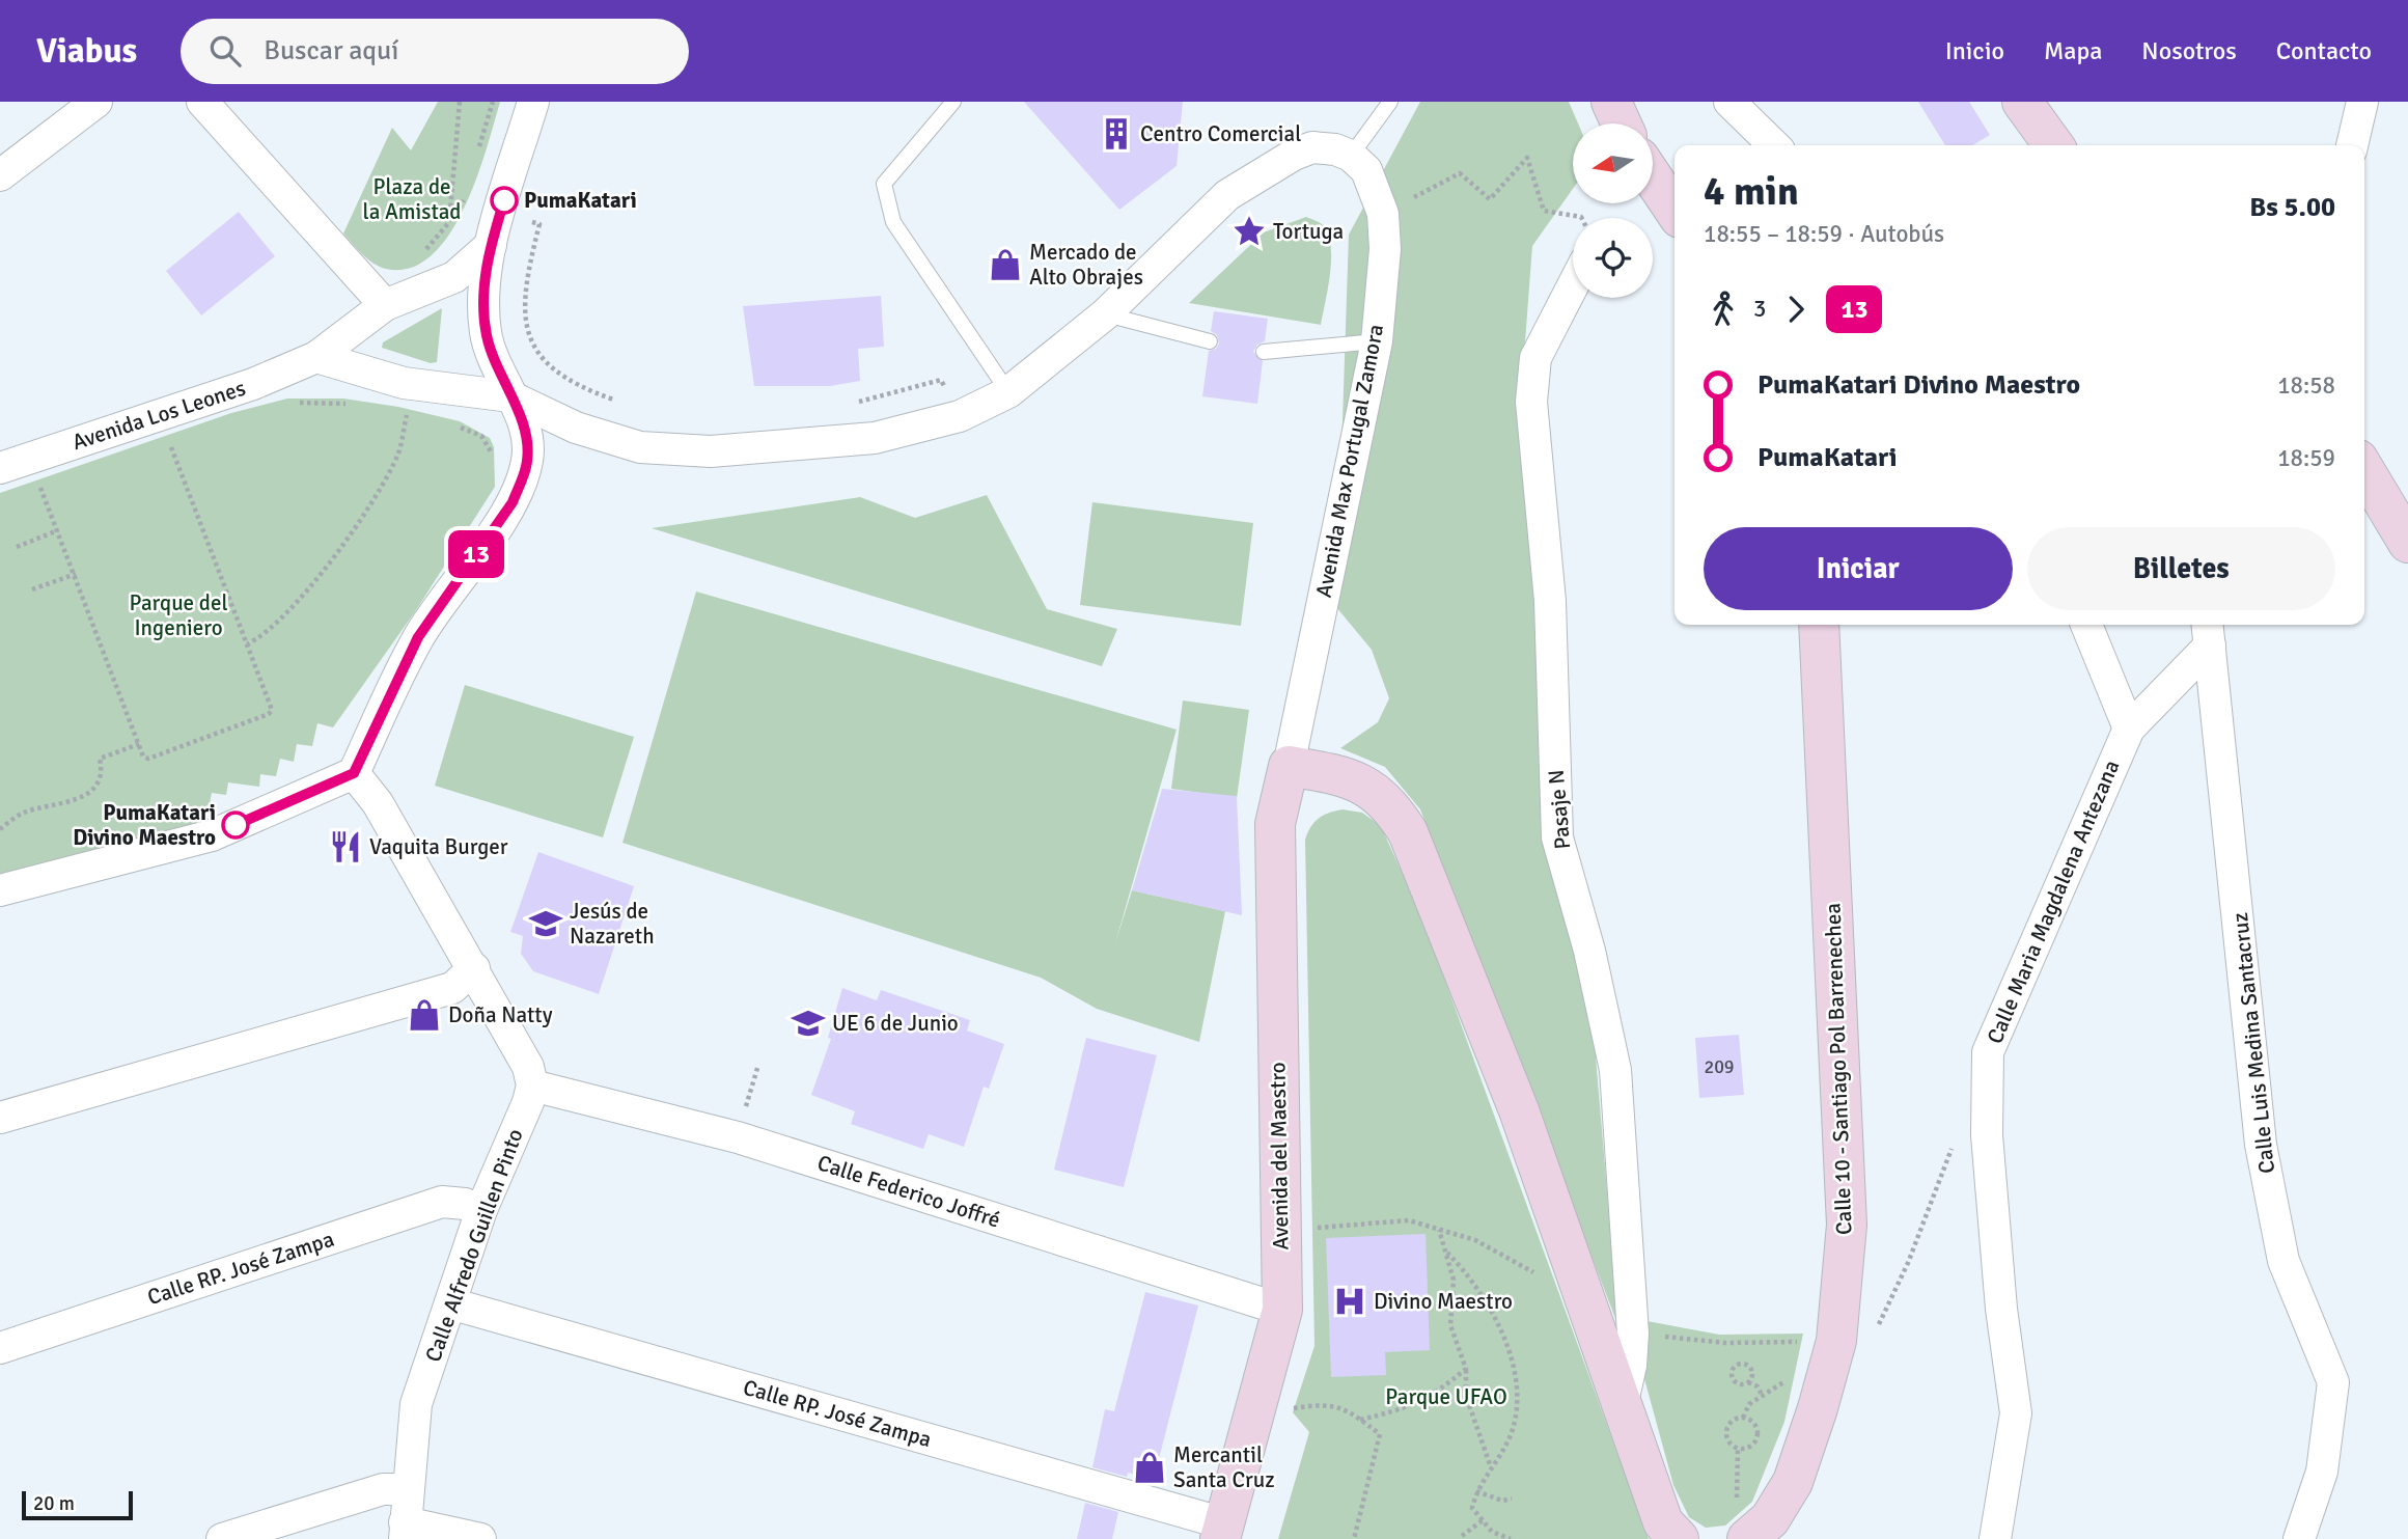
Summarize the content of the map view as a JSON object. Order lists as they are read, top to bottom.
{
  "streets": {
    "main road": ["Calle 10 - Santiago Pol Barrenechea", "Avenida del Maestro"],
    "street": [
      "Avenida Los Leones",
      "Avenida Max Portugal Zamora",
      "Pasaje N",
      "Calle Maria Magdalena Antezana",
      "Calle Luis Medina Santacruz",
      "Calle Federico Joffré",
      "Calle Alfredo Guillen Pinto",
      "Calle RP. José Zampa"
    ]
  },
  "crossings": [
    ["Avenida Max Portugal Zamora", "Avenida del Maestro"],
    ["Calle Maria Magdalena Antezana", "Calle Luis Medina Santacruz"],
    ["Avenida del Maestro", "Calle Federico Joffré"],
    ["Avenida del Maestro", "Calle RP. José Zampa"],
    ["Calle Federico Joffré", "Calle Alfredo Guillen Pinto"],
    ["Calle Alfredo Guillen Pinto", "Calle RP. José Zampa"]
  ],
  "parks": ["Plaza de la Amistad", "Parque del Ingeniero", "Parque UFAO"],
  "places": {
    "building": ["Centro Comercial"],
    "other": ["PumaKatari", "PumaKatari Divino Maestro"],
    "place": ["Tortuga"],
    "shop": ["Mercado de Alto Obrajes", "Doña Natty", "Mercantil Santa Cruz"],
    "restaurant": ["Vaquita Burger"],
    "school or university": ["Jesús de Nazareth", "UE 6 de Junio"],
    "hospital": ["Divino Maestro"]
  },
  "lines": ["bus line 13"],
  "house_numbers": ["209"],
  "scale_bar": "20 m",
  "north": "left",
  "page": {
    "header": "Viabus",
    "search": "Buscar aquí",
    "nav": [
      "Inicio",
      "Mapa",
      "Nosotros",
      "Contacto"
    ],
    "on_map": "13",
    "heading": ["4 min", "18:55 – 18:59 · Autobús", "Bs 5.00"],
    "legs": ["3", "13"],
    "list": [
      {
        "name": "PumaKatari Divino Maestro",
        "value": "18:58"
      },
      {
        "name": "PumaKatari",
        "value": "18:59"
      }
    ],
    "buttons": ["Iniciar", "Billetes"],
    "scale": "20 m"
  }
}
